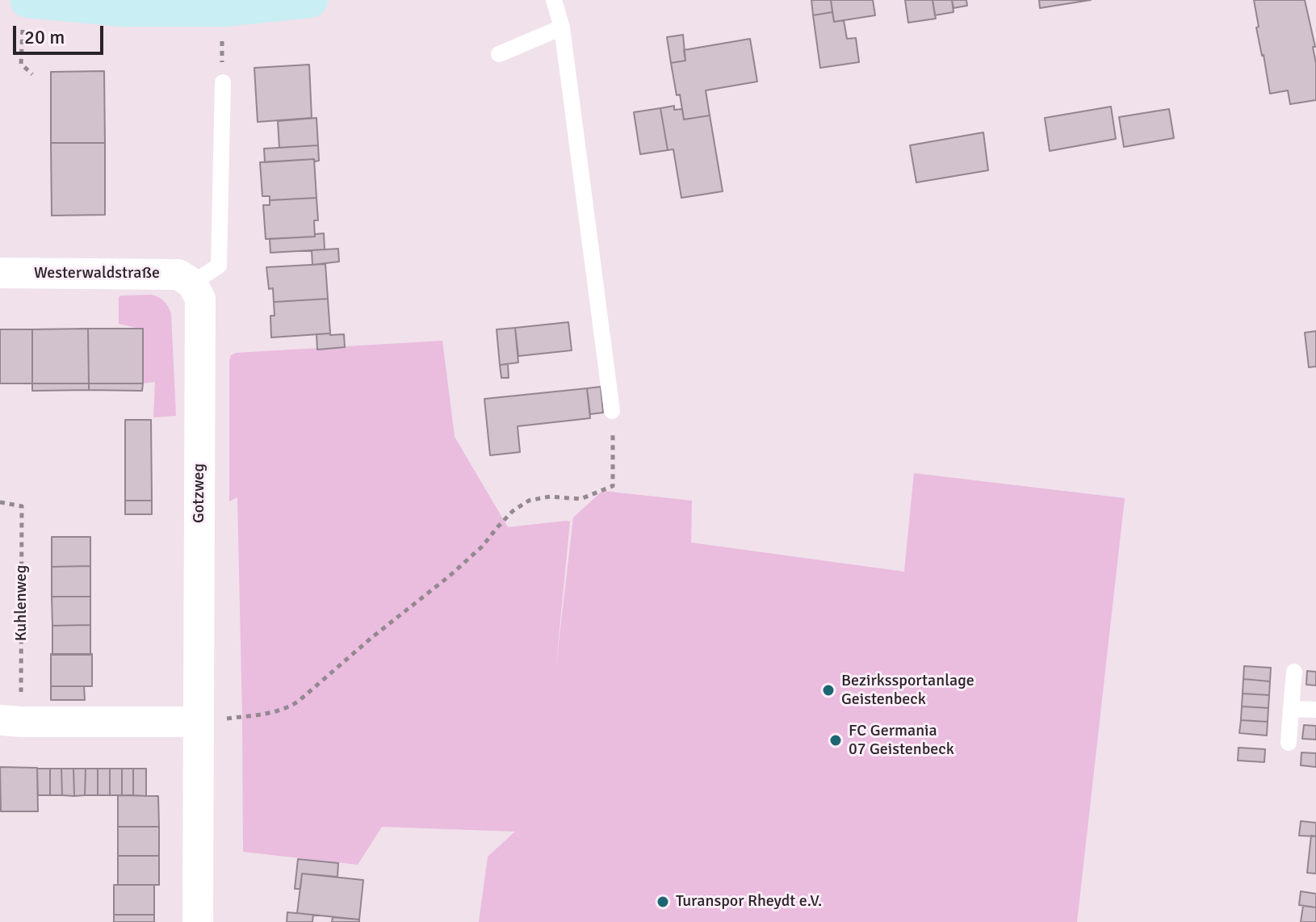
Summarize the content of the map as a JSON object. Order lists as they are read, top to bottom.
{
  "streets": {
    "street": ["Westerwaldstraße", "Gotzweg"],
    "path": ["Kuhlenweg"]
  },
  "crossings": [
    ["Westerwaldstraße", "Gotzweg"]
  ],
  "places": ["Bezirkssportanlage Geistenbeck", "FC Germania 07 Geistenbeck", "Turanspor Rheydt e.V."],
  "scale_bar": "20 m"
}
